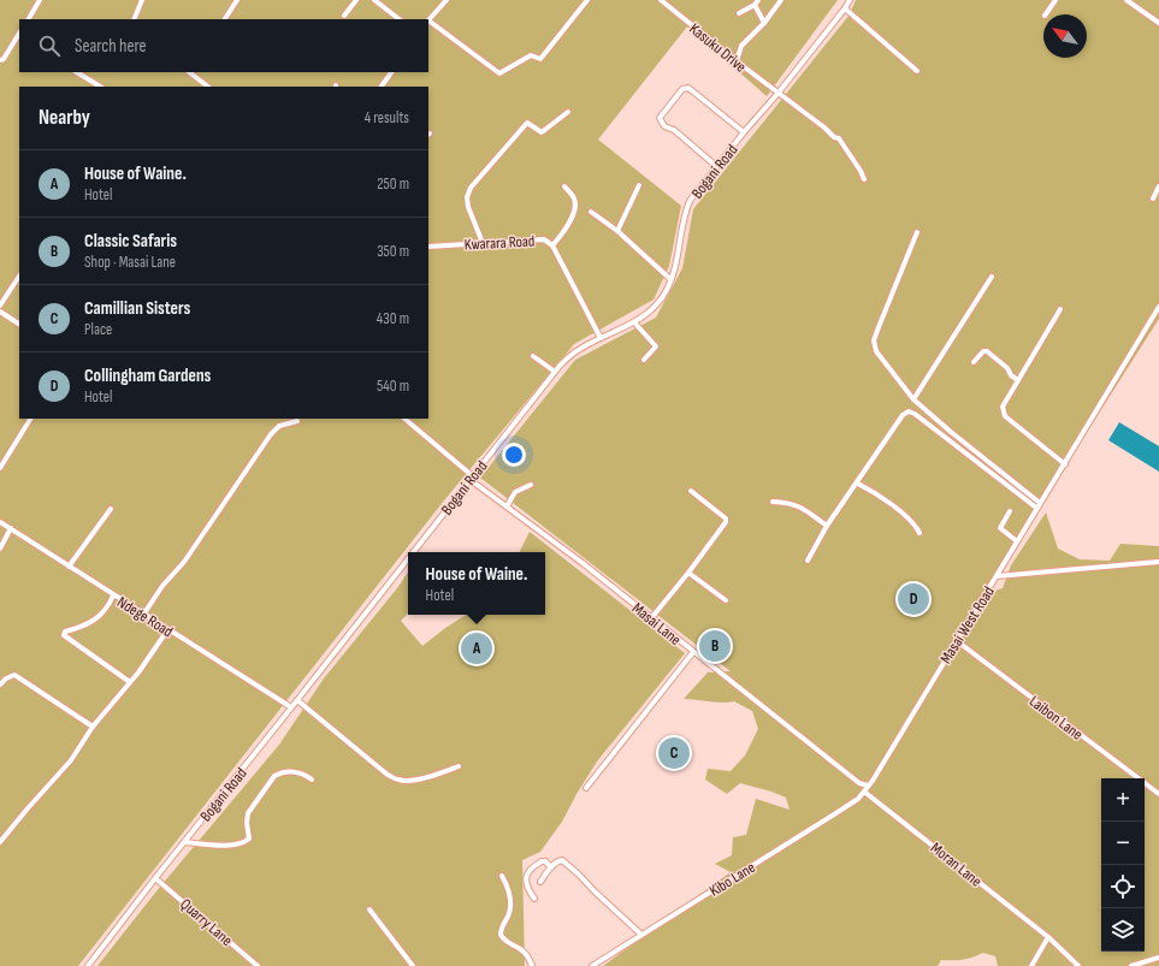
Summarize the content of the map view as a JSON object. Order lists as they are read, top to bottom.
{
  "streets": {
    "street": [
      "Kasuku Drive",
      "Bogani Road",
      "Kwarara Road",
      "Ndege Road",
      "Masai Lane",
      "Masai West Road",
      "Laibon Lane",
      "Moran Lane",
      "Kibo Lane",
      "Quarry Lane"
    ]
  },
  "crossings": [
    ["Kasuku Drive", "Bogani Road"],
    ["Bogani Road", "Kwarara Road"],
    ["Bogani Road", "Ndege Road"],
    ["Bogani Road", "Masai Lane"],
    ["Bogani Road", "Quarry Lane"],
    ["Masai Lane", "Masai West Road"],
    ["Masai Lane", "Kibo Lane"],
    ["Masai West Road", "Laibon Lane"],
    ["Masai West Road", "Kibo Lane"],
    ["Moran Lane", "Kibo Lane"]
  ],
  "north": "top left",
  "page": {
    "search": "Search here",
    "heading": ["Nearby", "4 results"],
    "list": [
      {
        "mark": "A",
        "name": "House of Waine.",
        "note": "Hotel",
        "value": "250 m"
      },
      {
        "mark": "B",
        "name": "Classic Safaris",
        "note": "Shop · Masai Lane",
        "value": "350 m"
      },
      {
        "mark": "C",
        "name": "Camillian Sisters",
        "note": "Place",
        "value": "430 m"
      },
      {
        "mark": "D",
        "name": "Collingham Gardens",
        "note": "Hotel",
        "value": "540 m"
      }
    ],
    "popup": ["House of Waine.", "Hotel"],
    "pins": [
      "D",
      "B",
      "A",
      "C"
    ],
    "map_buttons": ["+", "−"]
  }
}
